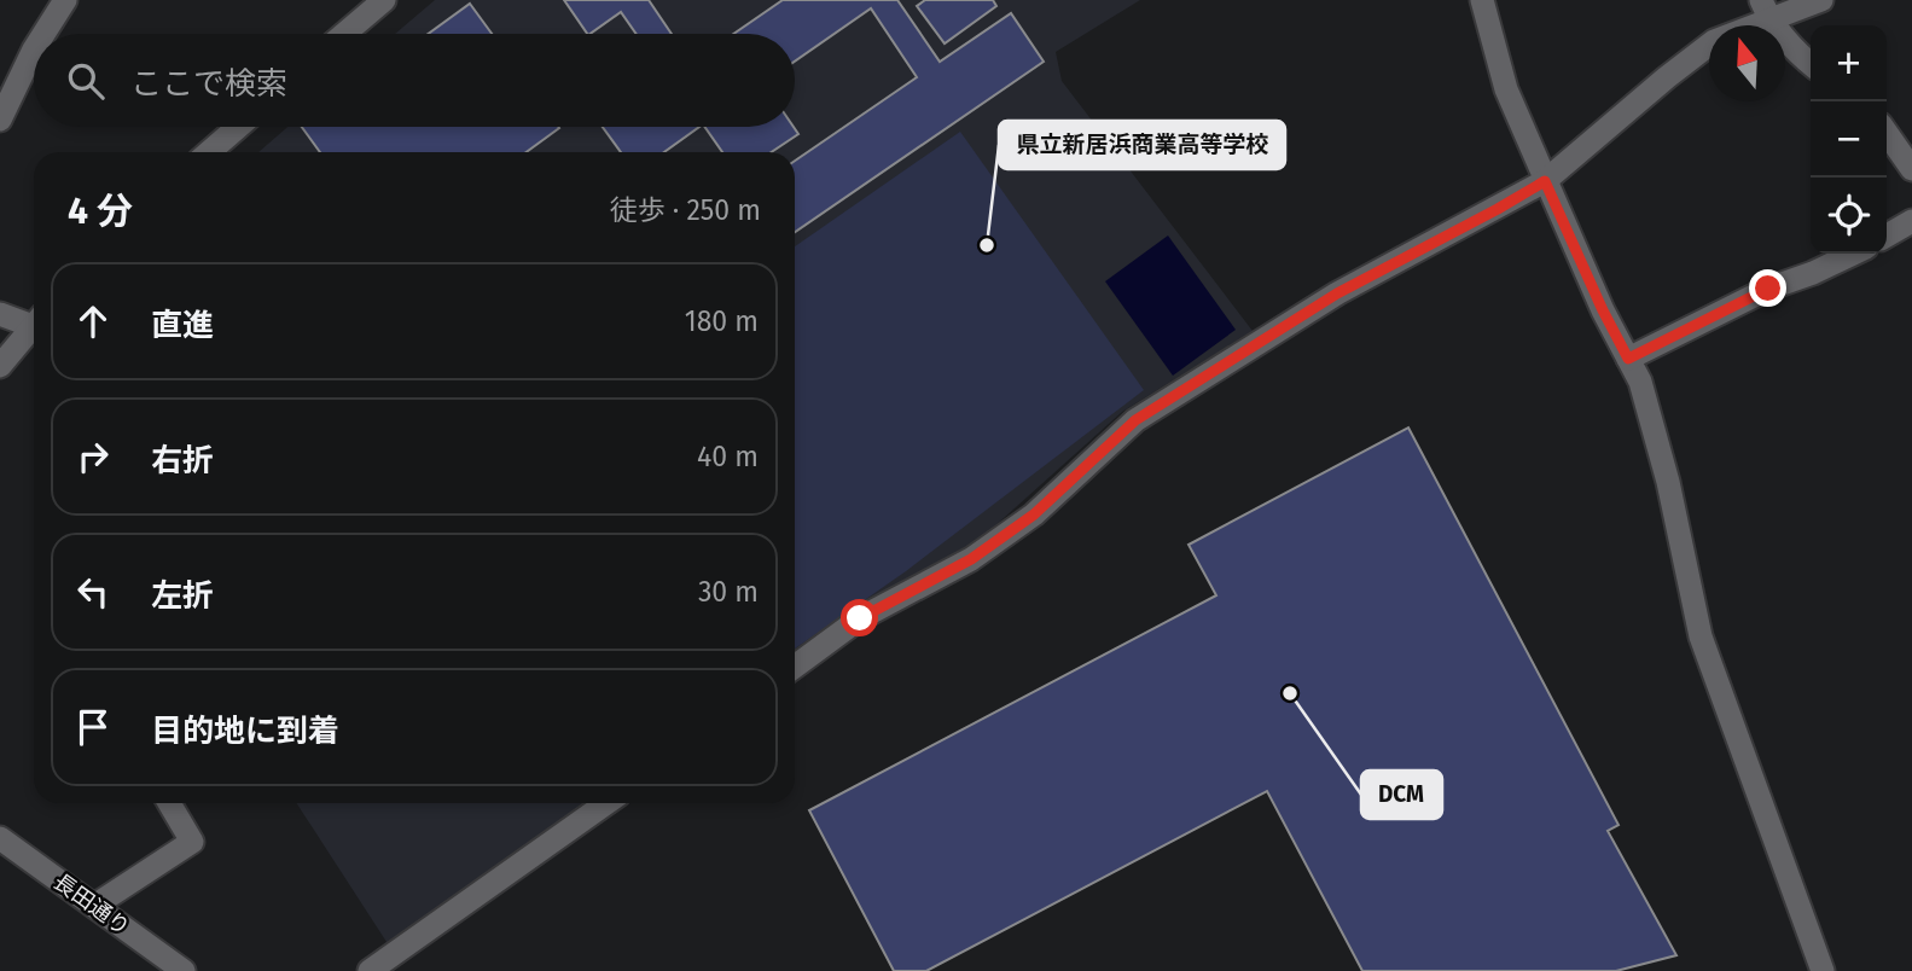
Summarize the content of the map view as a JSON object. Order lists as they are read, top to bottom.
{
  "streets": {
    "street": ["長田通り"]
  },
  "places": ["県立新居浜商業高等学校", "DCM"],
  "north": "top",
  "page": {
    "map_buttons": ["+", "−"],
    "search": "ここで検索",
    "heading": ["4 分", "徒歩 · 250 m"],
    "list": [
      ["直進", "180 m"],
      ["右折", "40 m"],
      ["左折", "30 m"],
      "目的地に到着"
    ]
  }
}
